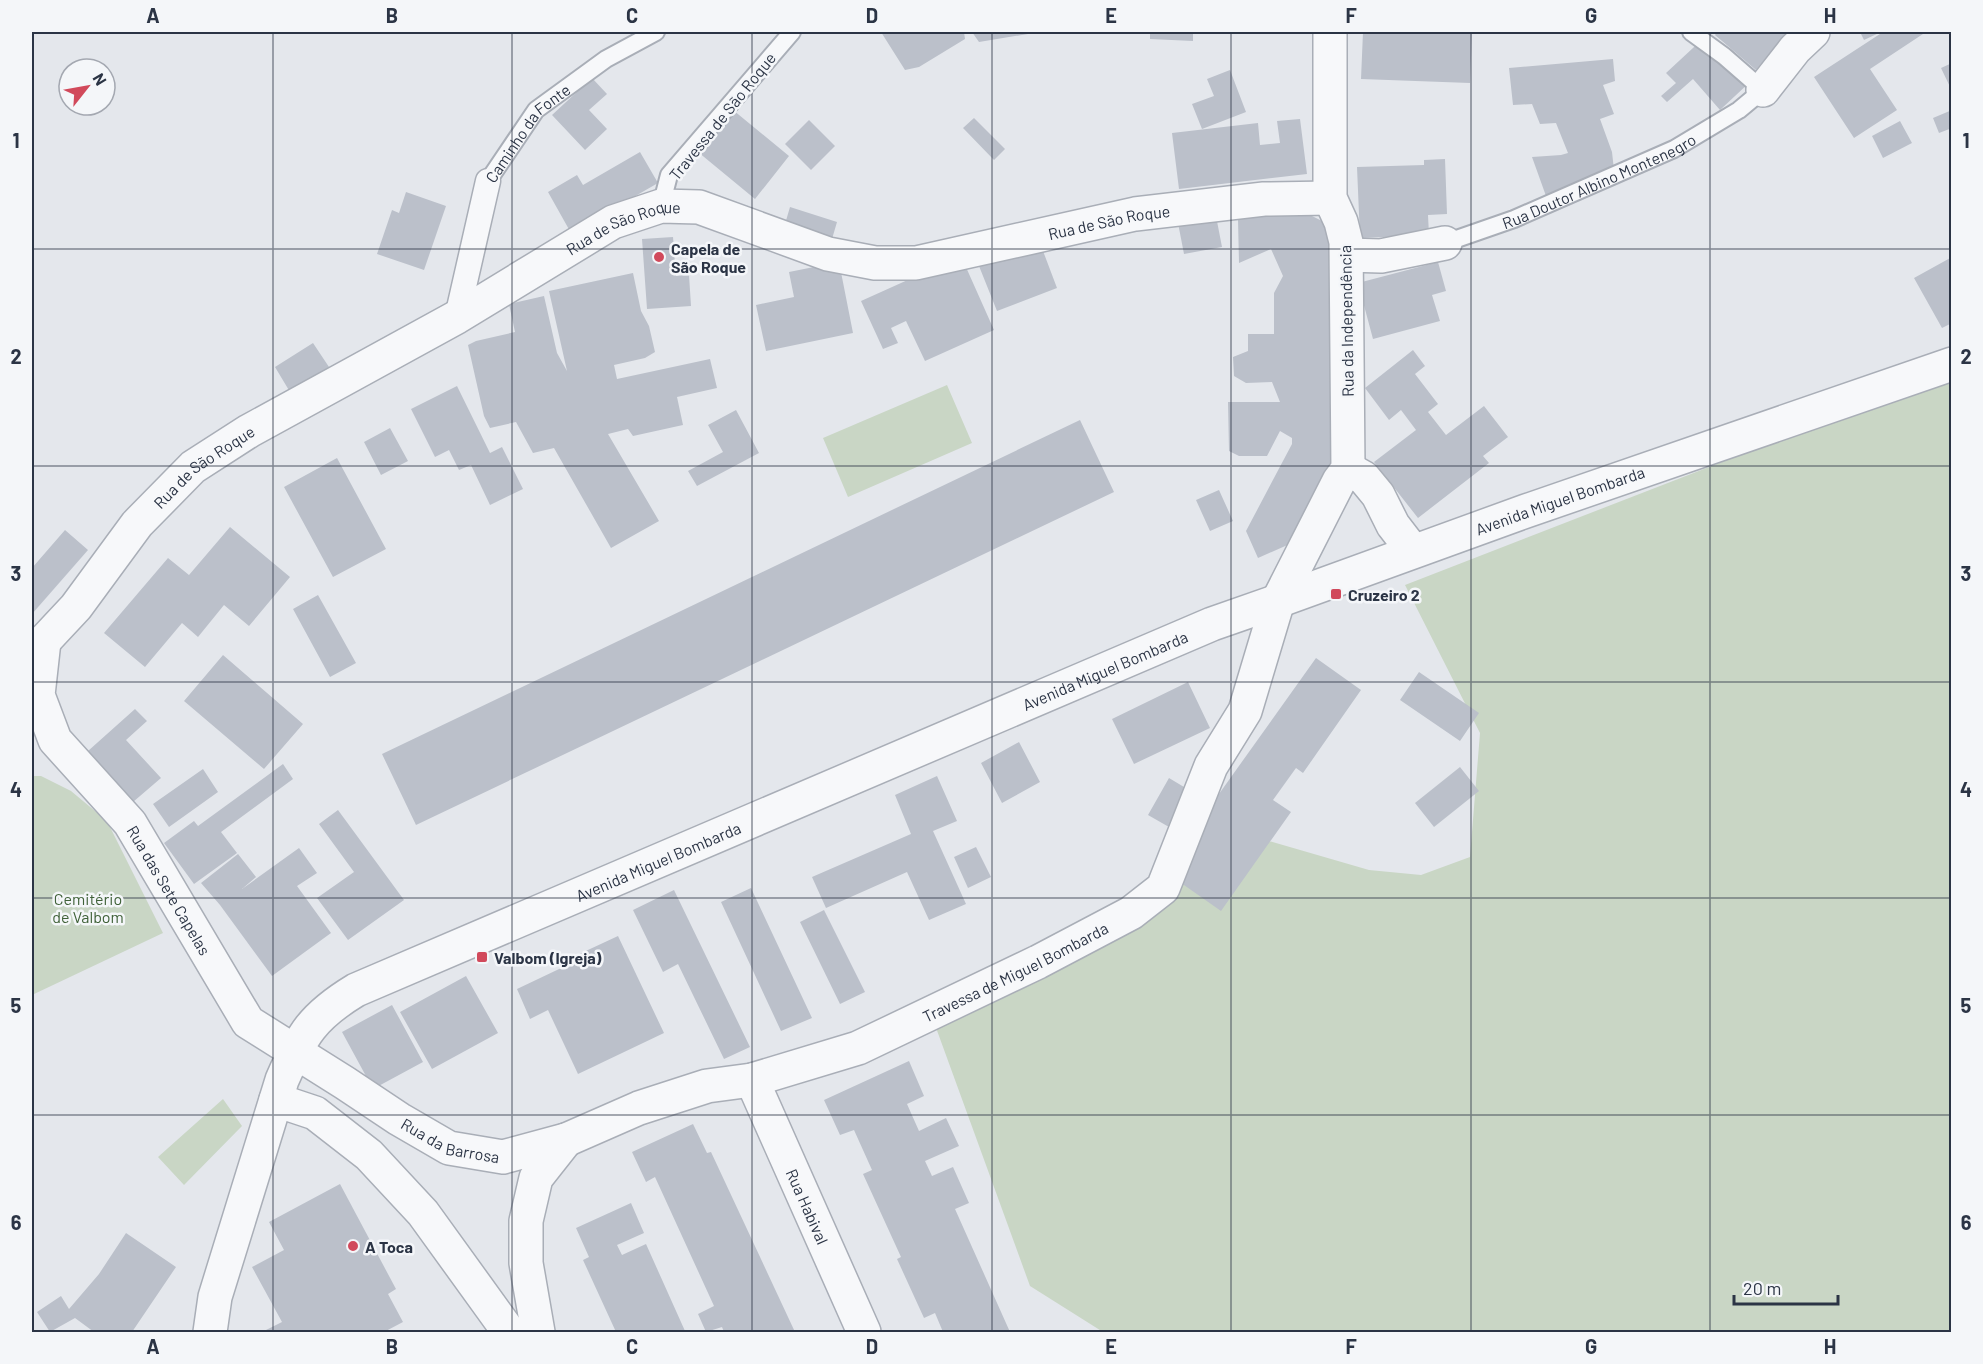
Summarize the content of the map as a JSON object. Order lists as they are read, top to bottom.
{
  "streets": {
    "street": [
      "Caminho da Fonte",
      "Rua Doutor Albino Montenegro",
      "Rua de São Roque",
      "Rua da Independência",
      "Avenida Miguel Bombarda",
      "Rua das Sete Capelas",
      "Travessa de Miguel Bombarda",
      "Rua da Barrosa",
      "Rua Habival"
    ],
    "lane": ["Travessa de São Roque"]
  },
  "crossings": [
    ["Travessa de São Roque", "Rua de São Roque"],
    ["Caminho da Fonte", "Rua de São Roque"],
    ["Rua Doutor Albino Montenegro", "Rua da Independência"],
    ["Rua de São Roque", "Rua da Independência"],
    ["Rua de São Roque", "Rua das Sete Capelas"],
    ["Avenida Miguel Bombarda", "Rua das Sete Capelas"],
    ["Avenida Miguel Bombarda", "Travessa de Miguel Bombarda"],
    ["Avenida Miguel Bombarda", "Rua da Barrosa"],
    ["Rua das Sete Capelas", "Rua da Barrosa"],
    ["Travessa de Miguel Bombarda", "Rua da Barrosa"],
    ["Travessa de Miguel Bombarda", "Rua Habival"]
  ],
  "parks": ["Cemitério de Valbom"],
  "places": {
    "other": ["Capela de São Roque", "A Toca"],
    "transit": ["Cruzeiro 2", "Valbom (Igreja)"]
  },
  "scale_bar": "20 m",
  "north": "top right",
  "grid": {
    "columns": [
      "A",
      "B",
      "C",
      "D",
      "E",
      "F",
      "G",
      "H"
    ],
    "rows": [
      "1",
      "2",
      "3",
      "4",
      "5",
      "6"
    ]
  }
}
